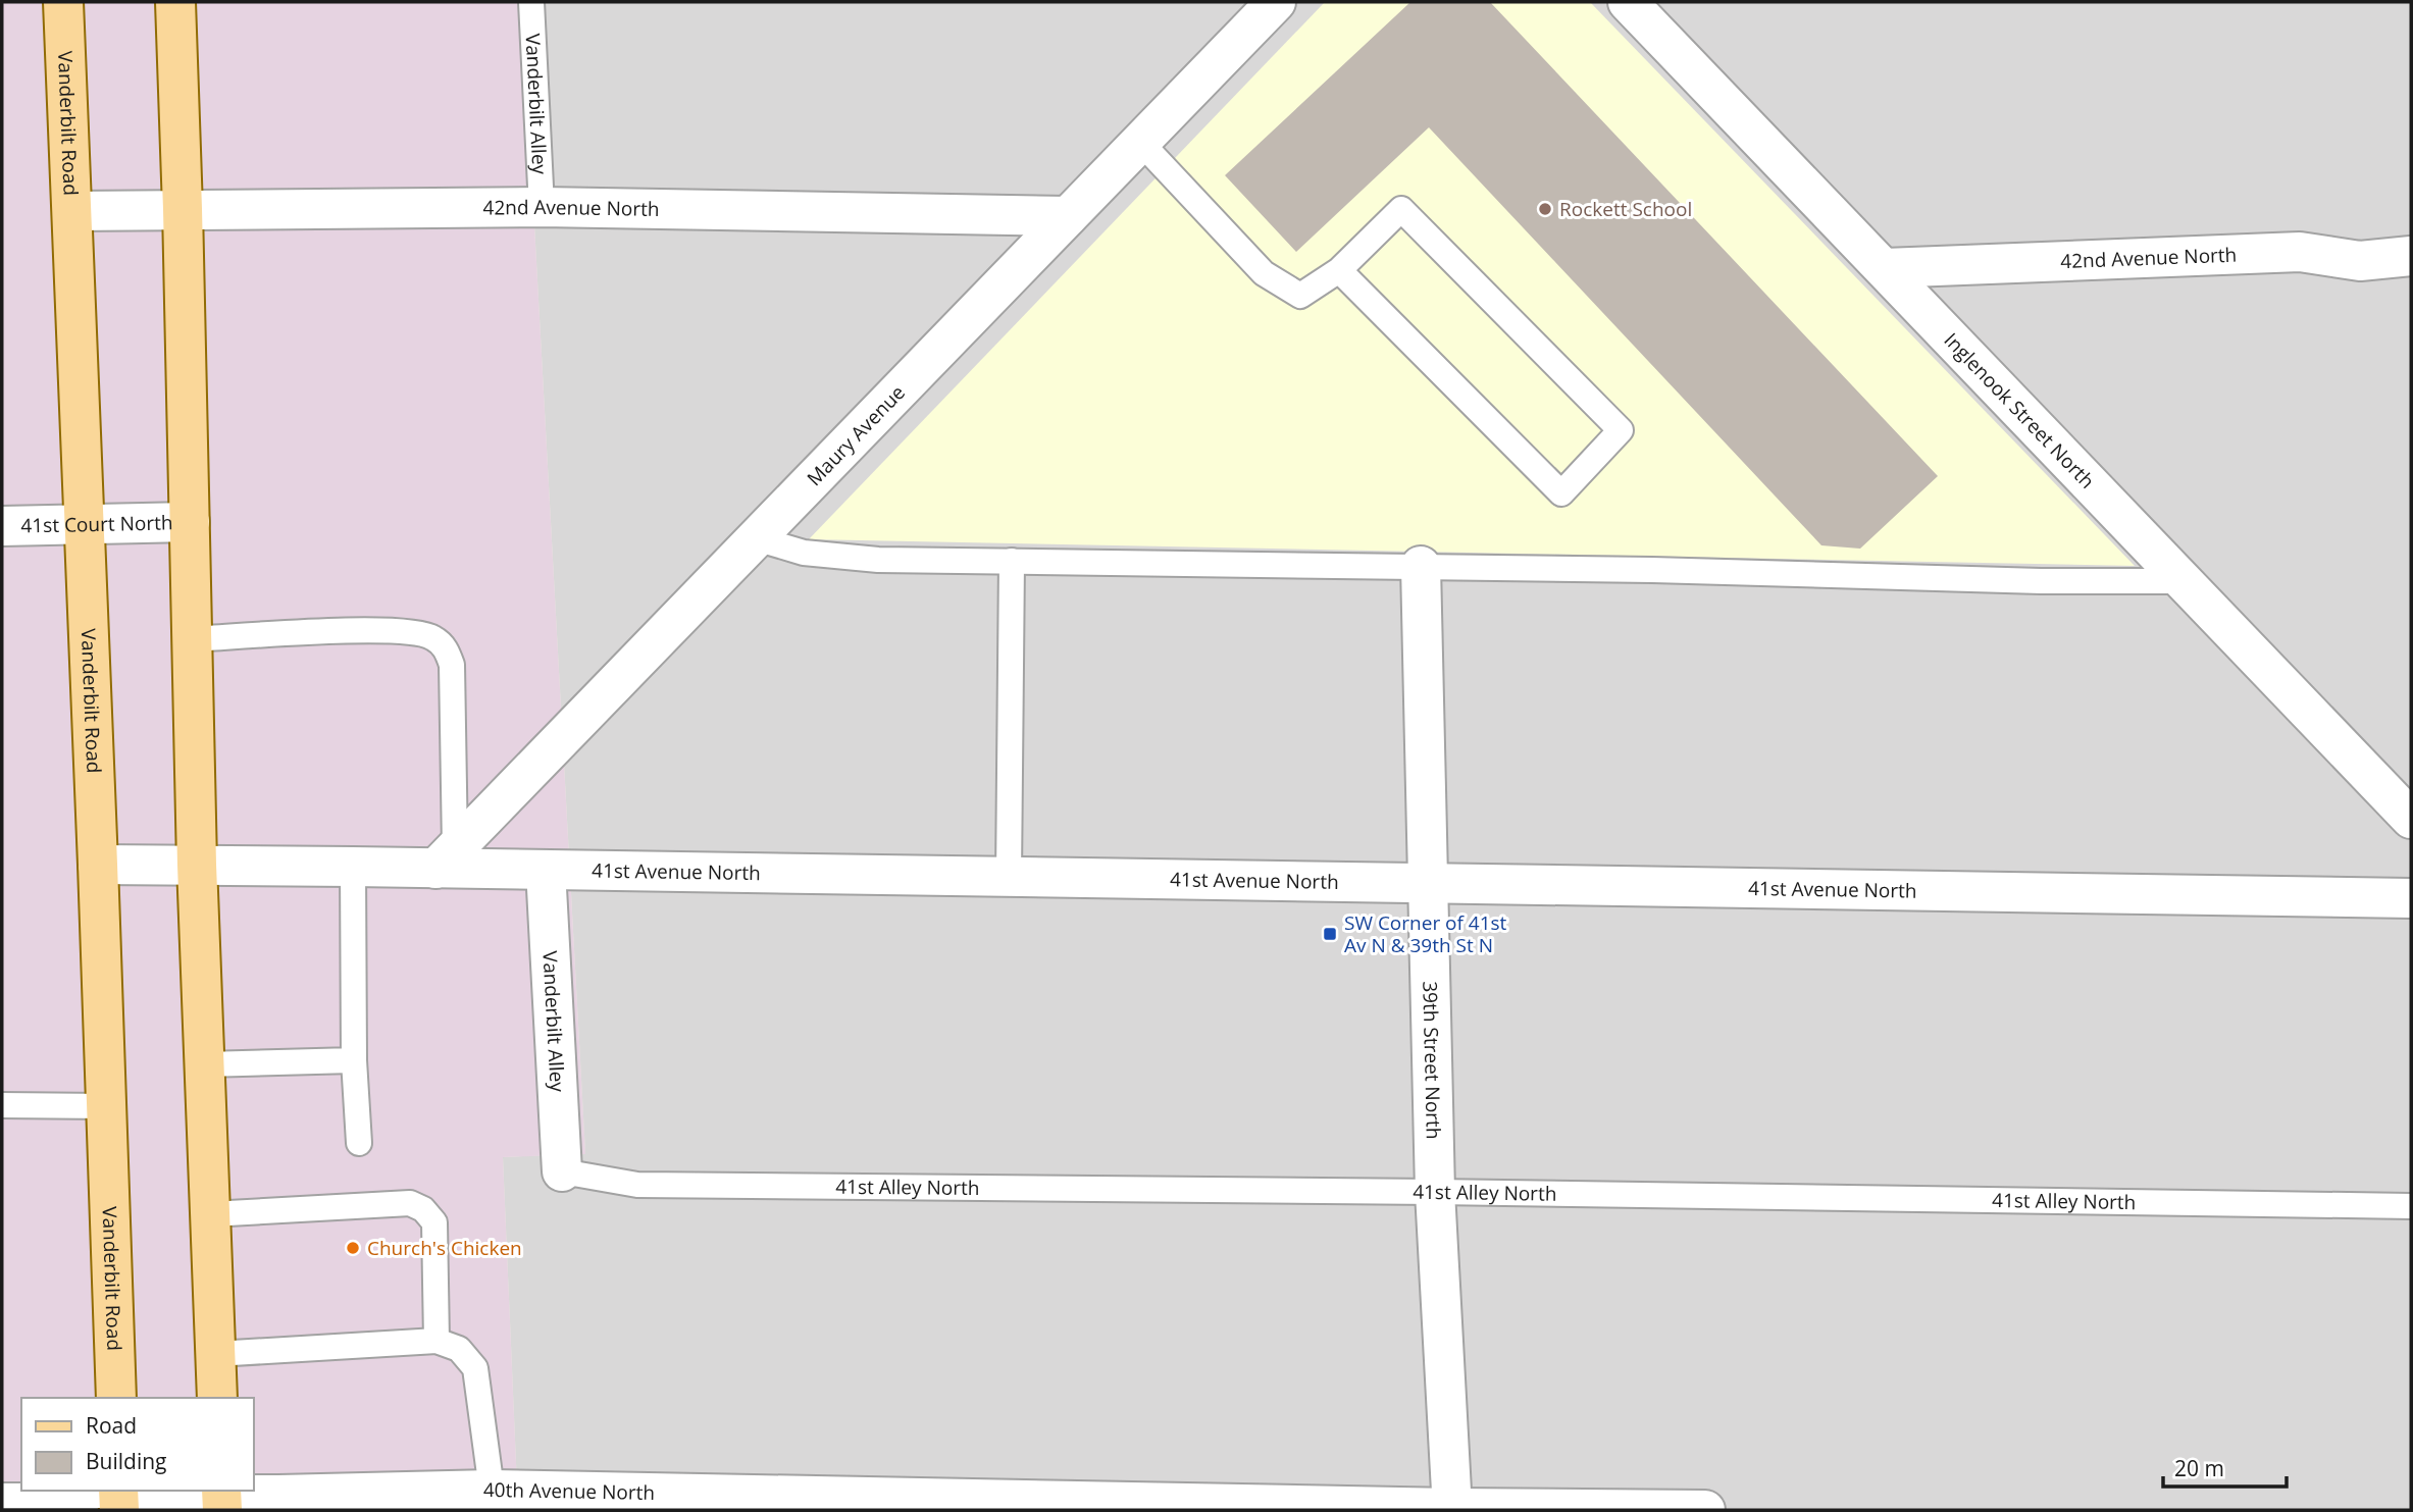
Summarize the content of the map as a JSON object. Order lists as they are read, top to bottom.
{
  "streets": {
    "main road": ["Vanderbilt Road"],
    "street": [
      "Vanderbilt Alley",
      "42nd Avenue North",
      "Inglenook Street North",
      "Maury Avenue",
      "41st Court North",
      "41st Avenue North",
      "39th Street North",
      "40th Avenue North"
    ],
    "lane": ["41st Alley North"]
  },
  "crossings": [
    ["Vanderbilt Alley", "42nd Avenue North"],
    ["Vanderbilt Alley", "41st Avenue North"],
    ["Vanderbilt Alley", "41st Alley North"],
    ["Vanderbilt Road", "42nd Avenue North"],
    ["Vanderbilt Road", "41st Court North"],
    ["Vanderbilt Road", "41st Avenue North"],
    ["42nd Avenue North", "Inglenook Street North"],
    ["42nd Avenue North", "Maury Avenue"],
    ["Maury Avenue", "41st Avenue North"],
    ["41st Avenue North", "39th Street North"],
    ["39th Street North", "41st Alley North"],
    ["39th Street North", "40th Avenue North"]
  ],
  "places": {
    "other": ["Rockett School", "Church's Chicken"],
    "transit": ["SW Corner of 41st Av N & 39th St N"]
  },
  "legend": ["Road", "Building"],
  "scale_bar": "20 m"
}
